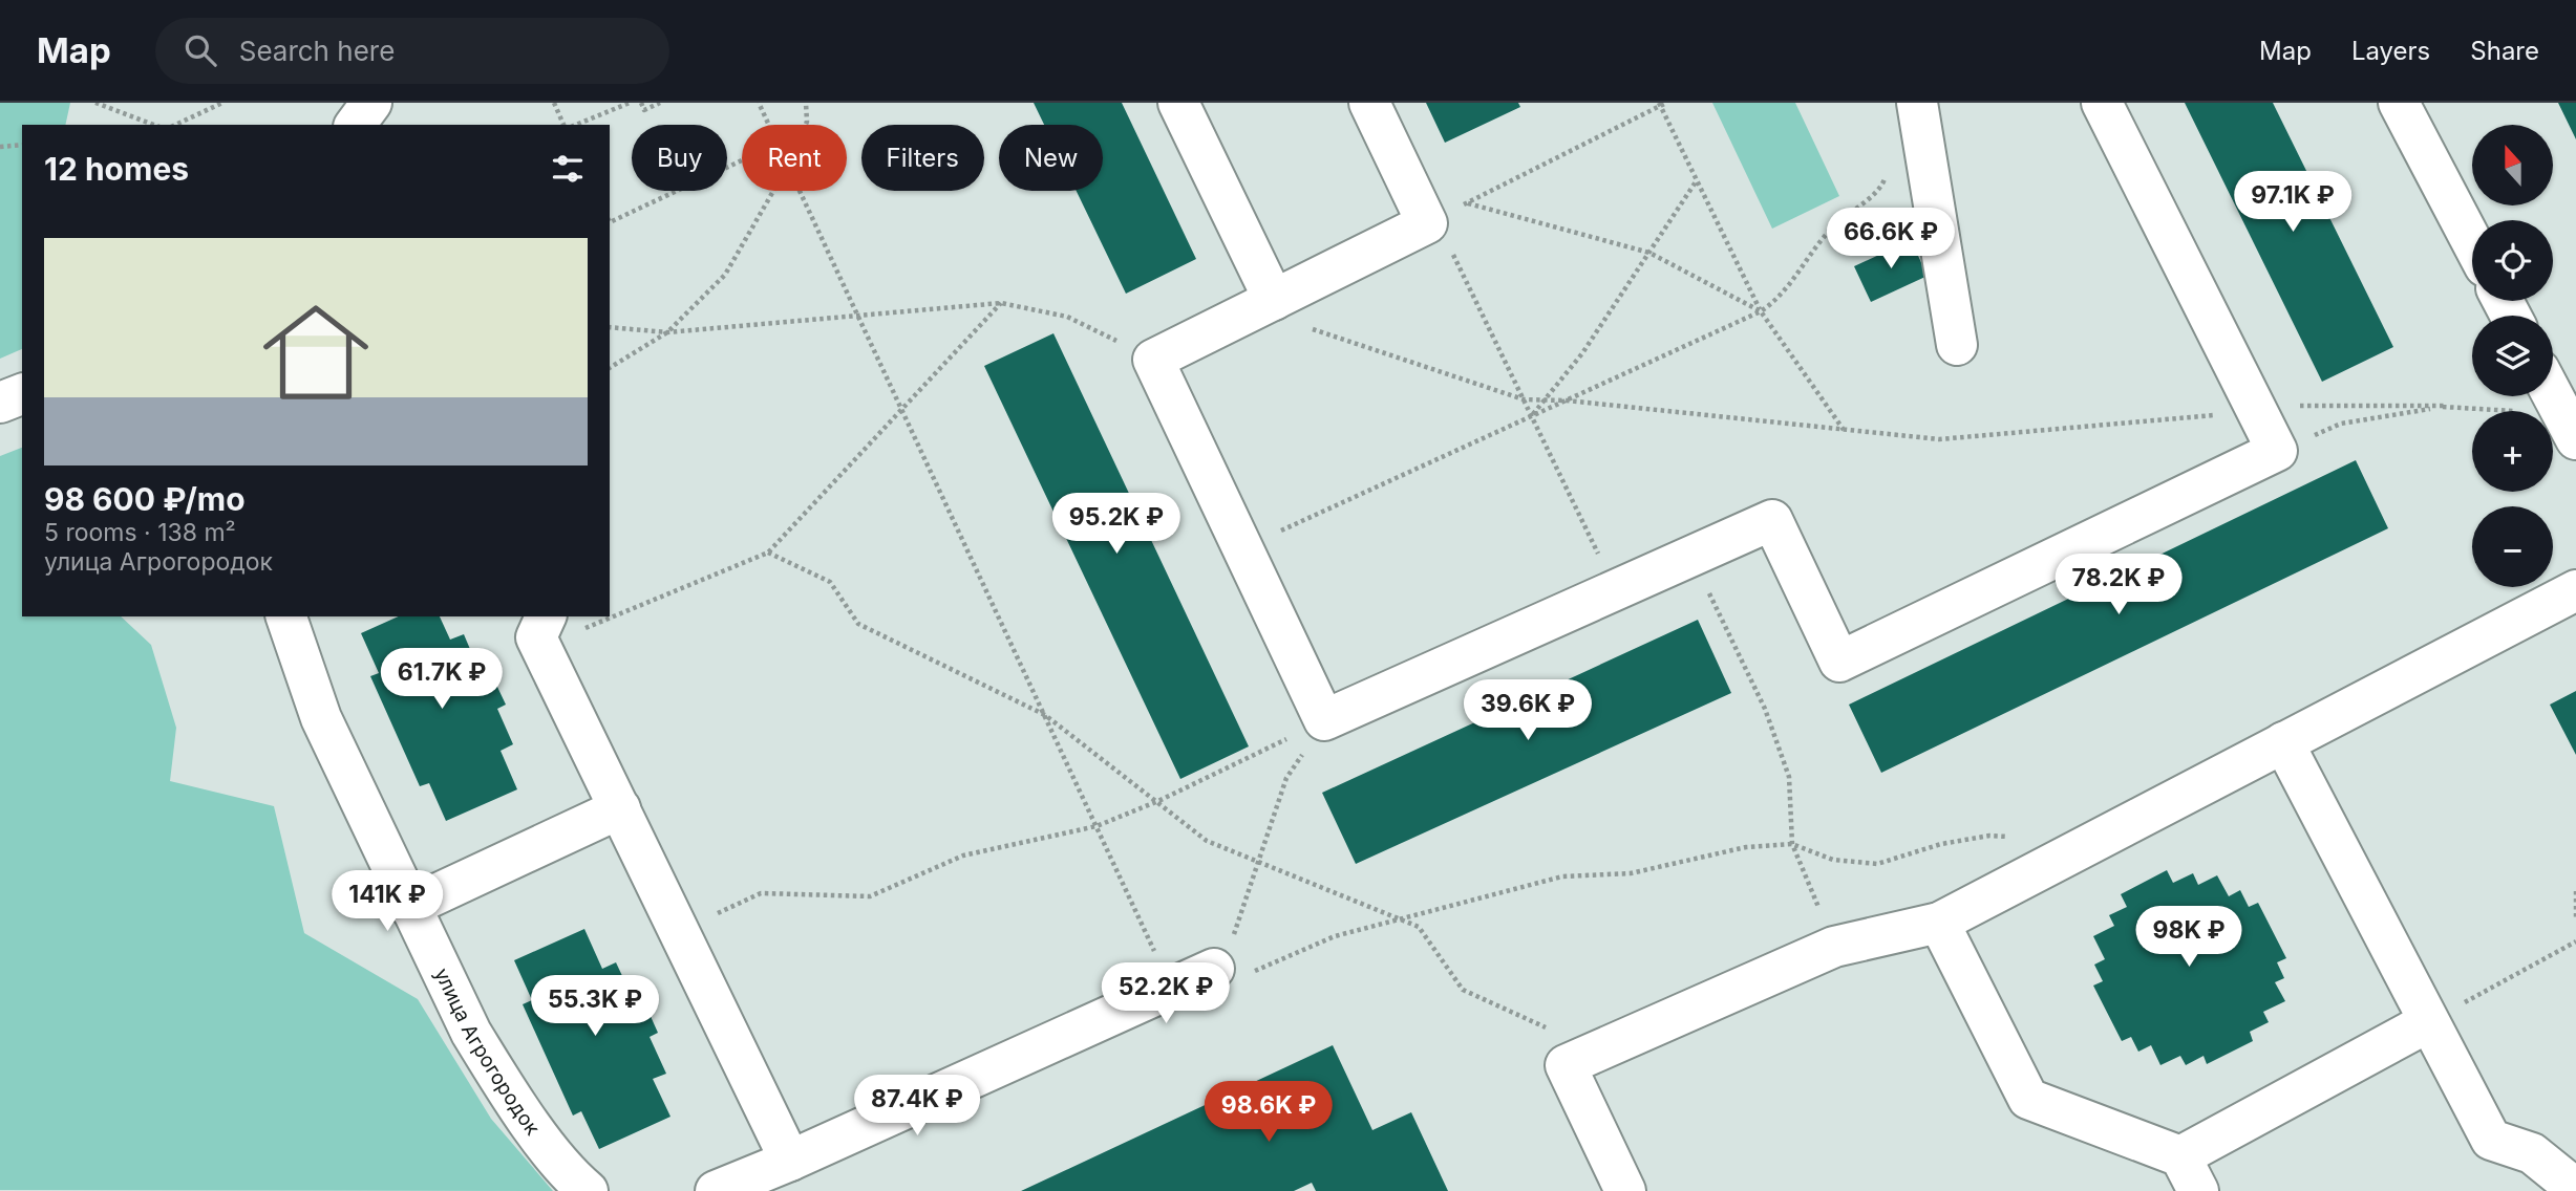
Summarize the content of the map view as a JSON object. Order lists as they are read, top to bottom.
{
  "streets": {
    "street": ["улица Агрогородок"]
  },
  "north": "top",
  "page": {
    "header": "Map",
    "search": "Search here",
    "nav": ["Map", "Layers", "Share"],
    "map_buttons": ["+", "−"],
    "chip": [
      "Buy",
      "Rent",
      "Filters",
      "New"
    ],
    "heading": "12 homes",
    "price": [
      "97.1K ₽",
      "66.6K ₽",
      "95.2K ₽",
      "78.2K ₽",
      "61.7K ₽",
      "39.6K ₽",
      "141K ₽",
      "98K ₽",
      "52.2K ₽",
      "55.3K ₽",
      "87.4K ₽",
      "98.6K ₽"
    ],
    "list": [
      {
        "name": "98 600 ₽/mo",
        "note": "5 rooms · 138 m² · улица Агрогородок"
      }
    ]
  }
}
